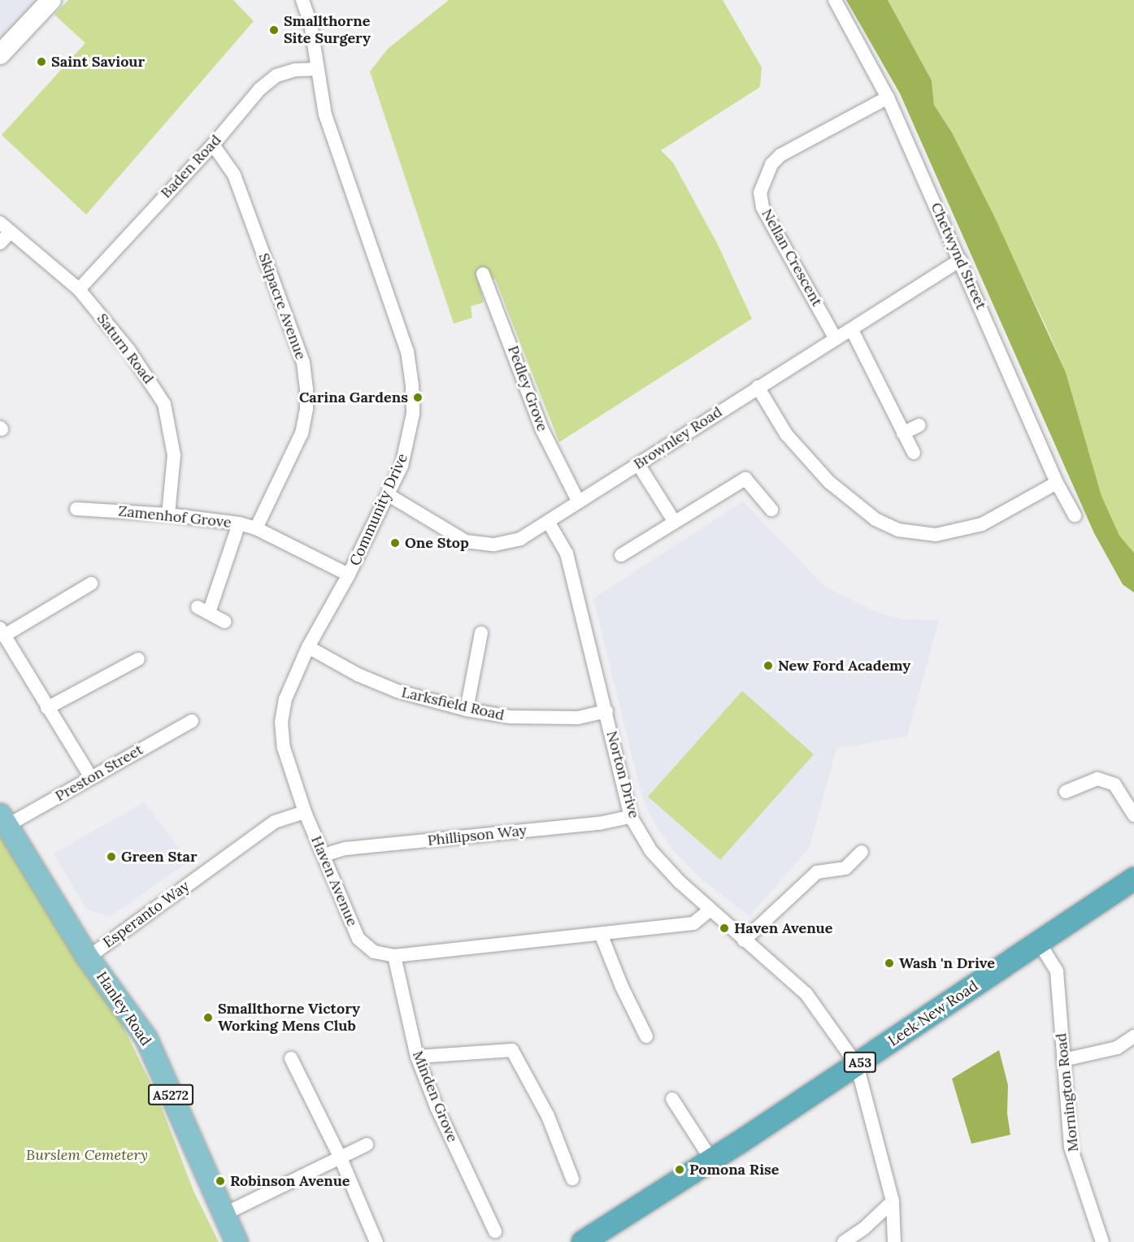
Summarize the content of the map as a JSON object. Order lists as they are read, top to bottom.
{
  "streets": {
    "highway": ["Leek New Road", "A53"],
    "main road": ["Hanley Road", "A5272"],
    "street": [
      "Baden Road",
      "Chetwynd Street",
      "Nellan Crescent",
      "Skipacre Avenue",
      "Saturn Road",
      "Pedley Grove",
      "Brownley Road",
      "Community Drive",
      "Zamenhof Grove",
      "Larksfield Road",
      "Preston Street",
      "Norton Drive",
      "Phillipson Way",
      "Haven Avenue",
      "Esperanto Way",
      "Mornington Road",
      "Minden Grove"
    ]
  },
  "crossings": [
    ["Baden Road", "Skipacre Avenue"],
    ["Baden Road", "Saturn Road"],
    ["Baden Road", "Community Drive"],
    ["Chetwynd Street", "Nellan Crescent"],
    ["Chetwynd Street", "Brownley Road"],
    ["Nellan Crescent", "Brownley Road"],
    ["Skipacre Avenue", "Zamenhof Grove"],
    ["Saturn Road", "Zamenhof Grove"],
    ["Pedley Grove", "Brownley Road"],
    ["Brownley Road", "Community Drive"],
    ["Brownley Road", "Norton Drive"],
    ["Community Drive", "Zamenhof Grove"],
    ["Community Drive", "Larksfield Road"],
    ["Community Drive", "Haven Avenue"],
    ["Community Drive", "Esperanto Way"],
    ["Larksfield Road", "Norton Drive"],
    ["Preston Street", "Hanley Road"],
    ["Norton Drive", "Phillipson Way"],
    ["Norton Drive", "Haven Avenue"],
    ["Norton Drive", "Leek New Road"],
    ["Phillipson Way", "Haven Avenue"],
    ["Haven Avenue", "Esperanto Way"],
    ["Haven Avenue", "Minden Grove"],
    ["Esperanto Way", "Hanley Road"],
    ["Leek New Road", "Mornington Road"]
  ],
  "parks": ["Burslem Cemetery"],
  "places": [
    "Smallthorne Site Surgery",
    "Saint Saviour",
    "Carina Gardens",
    "One Stop",
    "New Ford Academy",
    "Green Star",
    "Haven Avenue",
    "Wash 'n Drive",
    "Smallthorne Victory Working Mens Club",
    "Pomona Rise",
    "Robinson Avenue"
  ]
}
